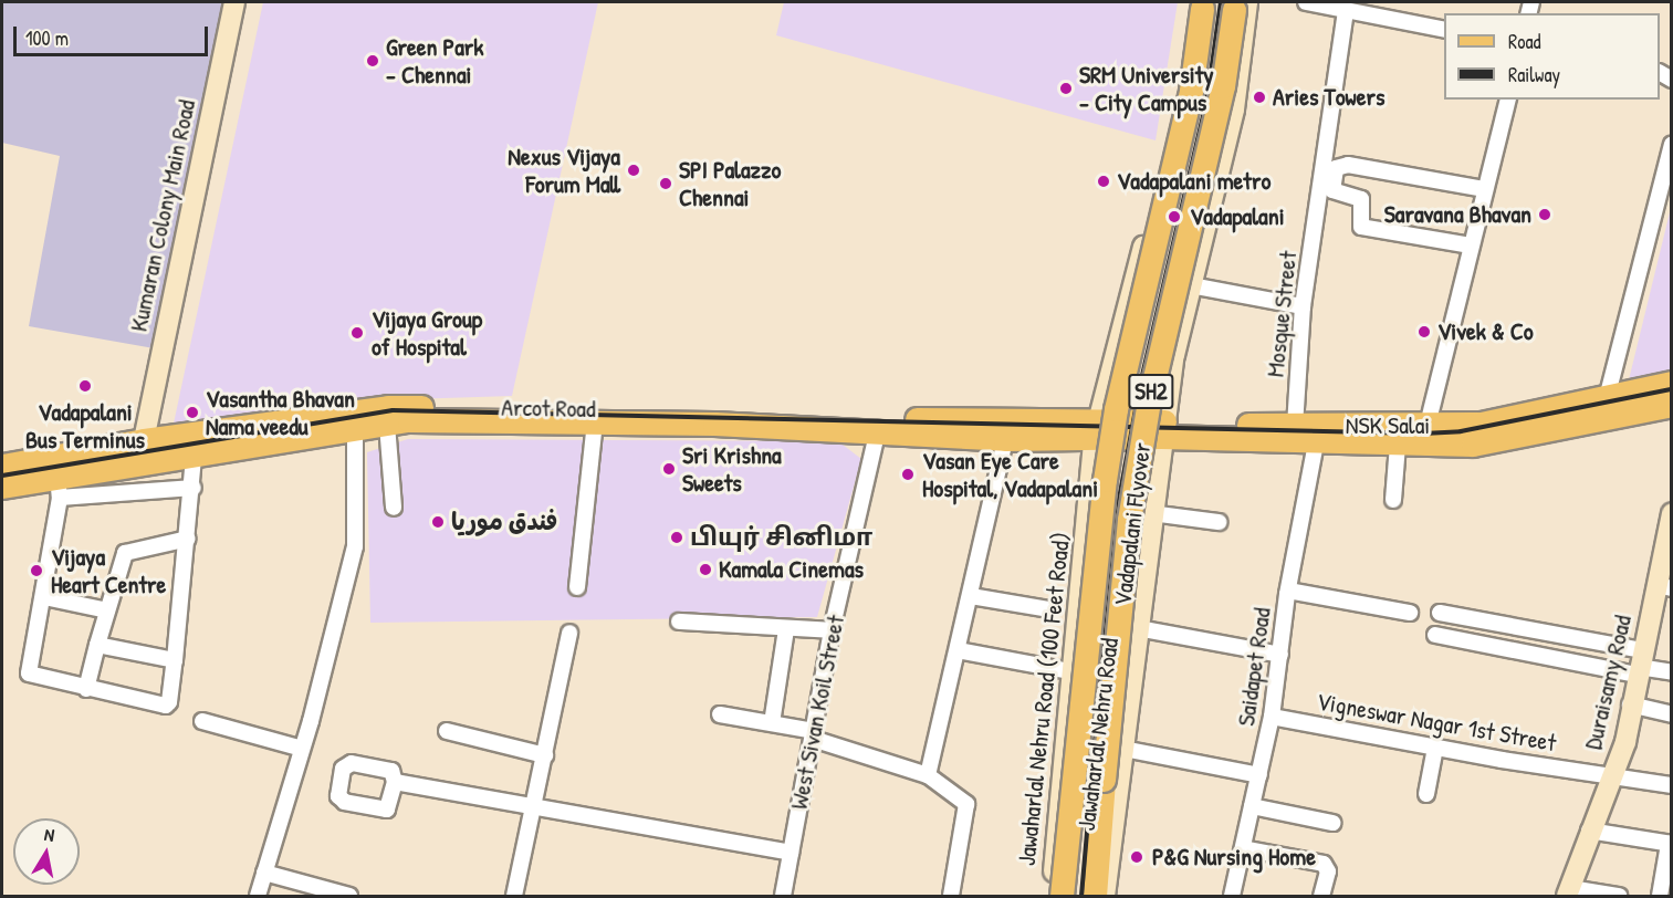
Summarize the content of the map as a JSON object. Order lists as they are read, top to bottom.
{
  "streets": {
    "main road": [
      "SH2",
      "Arcot Road",
      "NSK Salai",
      "Vadapalani Flyover"
    ],
    "street": [
      "Kumaran Colony Main Road",
      "Mosque Street",
      "Saidapet Road",
      "Duraisamy Road",
      "Jawaharlal Nehru Road (100 Feet Road)",
      "West Sivan Koil Street",
      "Vigneswar Nagar 1st Street",
      "Jawaharlal Nehru Road"
    ]
  },
  "crossings": [
    ["Kumaran Colony Main Road", "Arcot Road"],
    ["Mosque Street", "NSK Salai"],
    ["Arcot Road", "Jawaharlal Nehru Road (100 Feet Road)"],
    ["Arcot Road", "West Sivan Koil Street"],
    ["NSK Salai", "Jawaharlal Nehru Road"],
    ["Saidapet Road", "Vigneswar Nagar 1st Street"],
    ["Duraisamy Road", "Vigneswar Nagar 1st Street"]
  ],
  "places": [
    "Green Park - Chennai",
    "SRM University - City Campus",
    "Aries Towers",
    "Nexus Vijaya Forum Mall",
    "Vadapalani metro",
    "SPI Palazzo Chennai",
    "Saravana Bhavan",
    "Vadapalani",
    "Vivek & Co",
    "Vijaya Group of Hospital",
    "Vadapalani Bus Terminus",
    "Vasantha Bhavan Nama veedu",
    "Sri Krishna Sweets",
    "Vasan Eye Care Hospital, Vadapalani",
    "فندق موريا",
    "பியுர் சினிமா",
    "Kamala Cinemas",
    "Vijaya Heart Centre",
    "P&G Nursing Home"
  ],
  "legend": ["Road", "Railway"],
  "scale_bar": "100 m",
  "north": "top"
}
